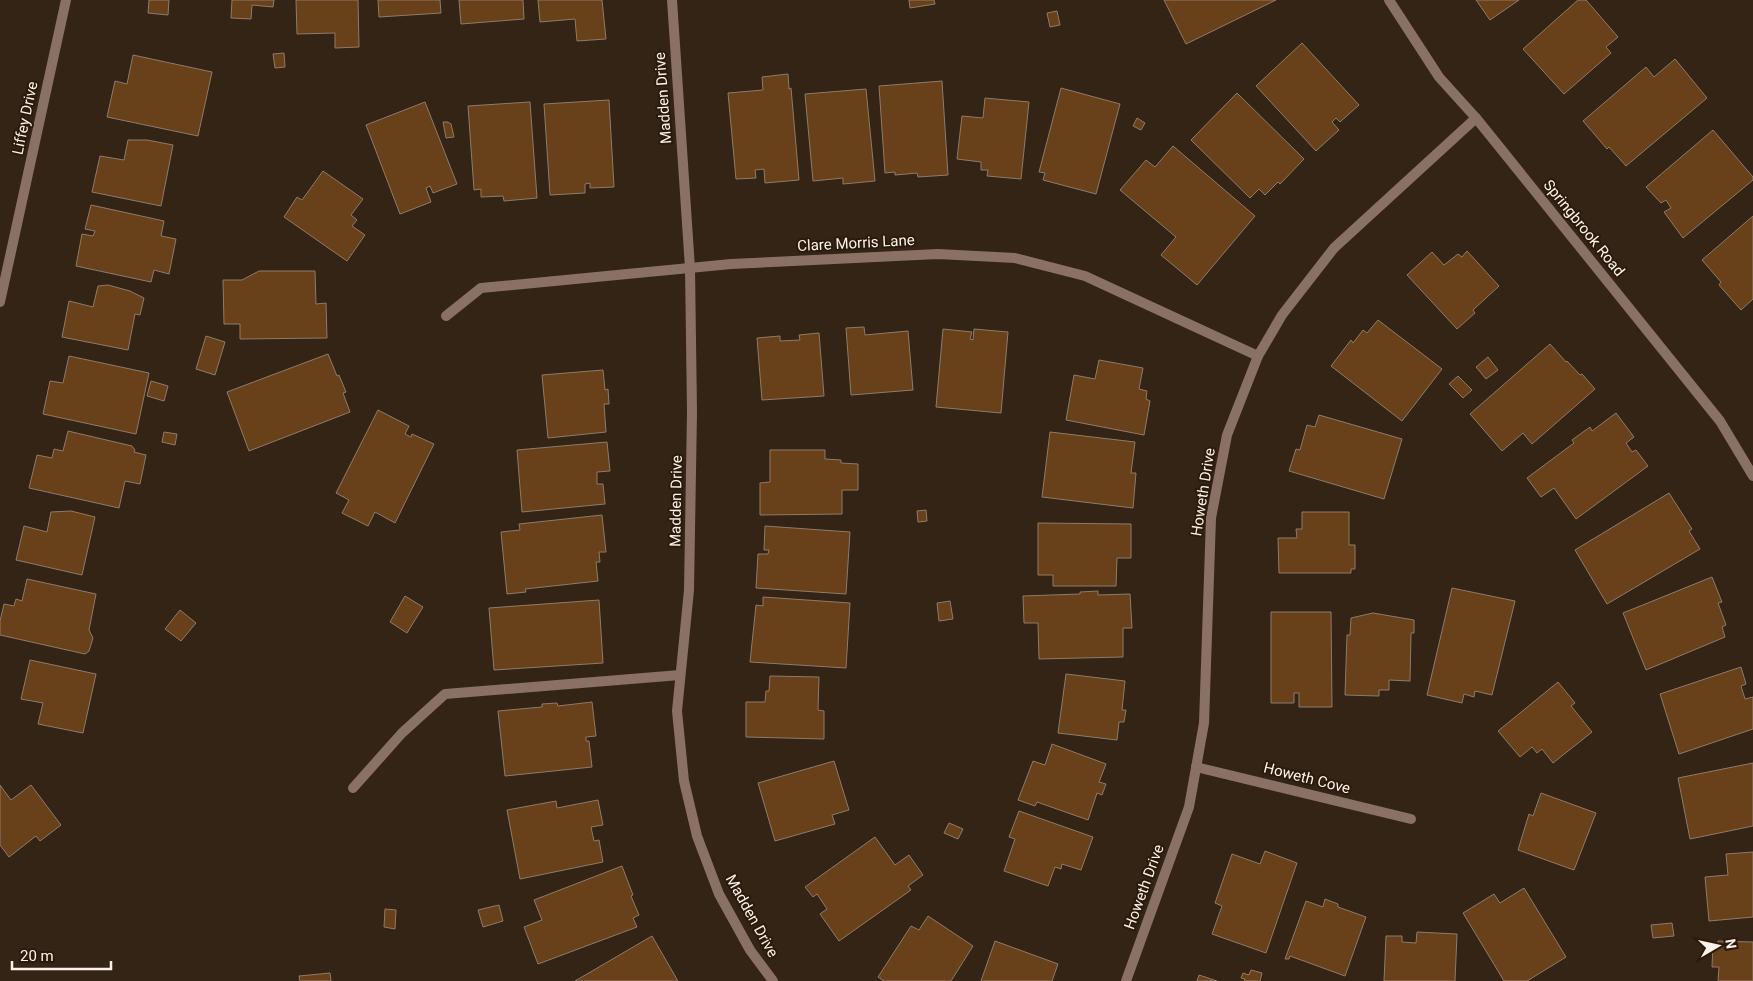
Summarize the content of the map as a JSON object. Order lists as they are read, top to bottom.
{
  "streets": {
    "street": [
      "Madden Drive",
      "Liffey Drive",
      "Springbrook Road",
      "Clare Morris Lane",
      "Howeth Drive",
      "Howeth Cove"
    ]
  },
  "crossings": [
    ["Madden Drive", "Clare Morris Lane"],
    ["Springbrook Road", "Howeth Drive"],
    ["Clare Morris Lane", "Howeth Drive"],
    ["Howeth Drive", "Howeth Cove"]
  ],
  "scale_bar": "20 m",
  "north": "right"
}
